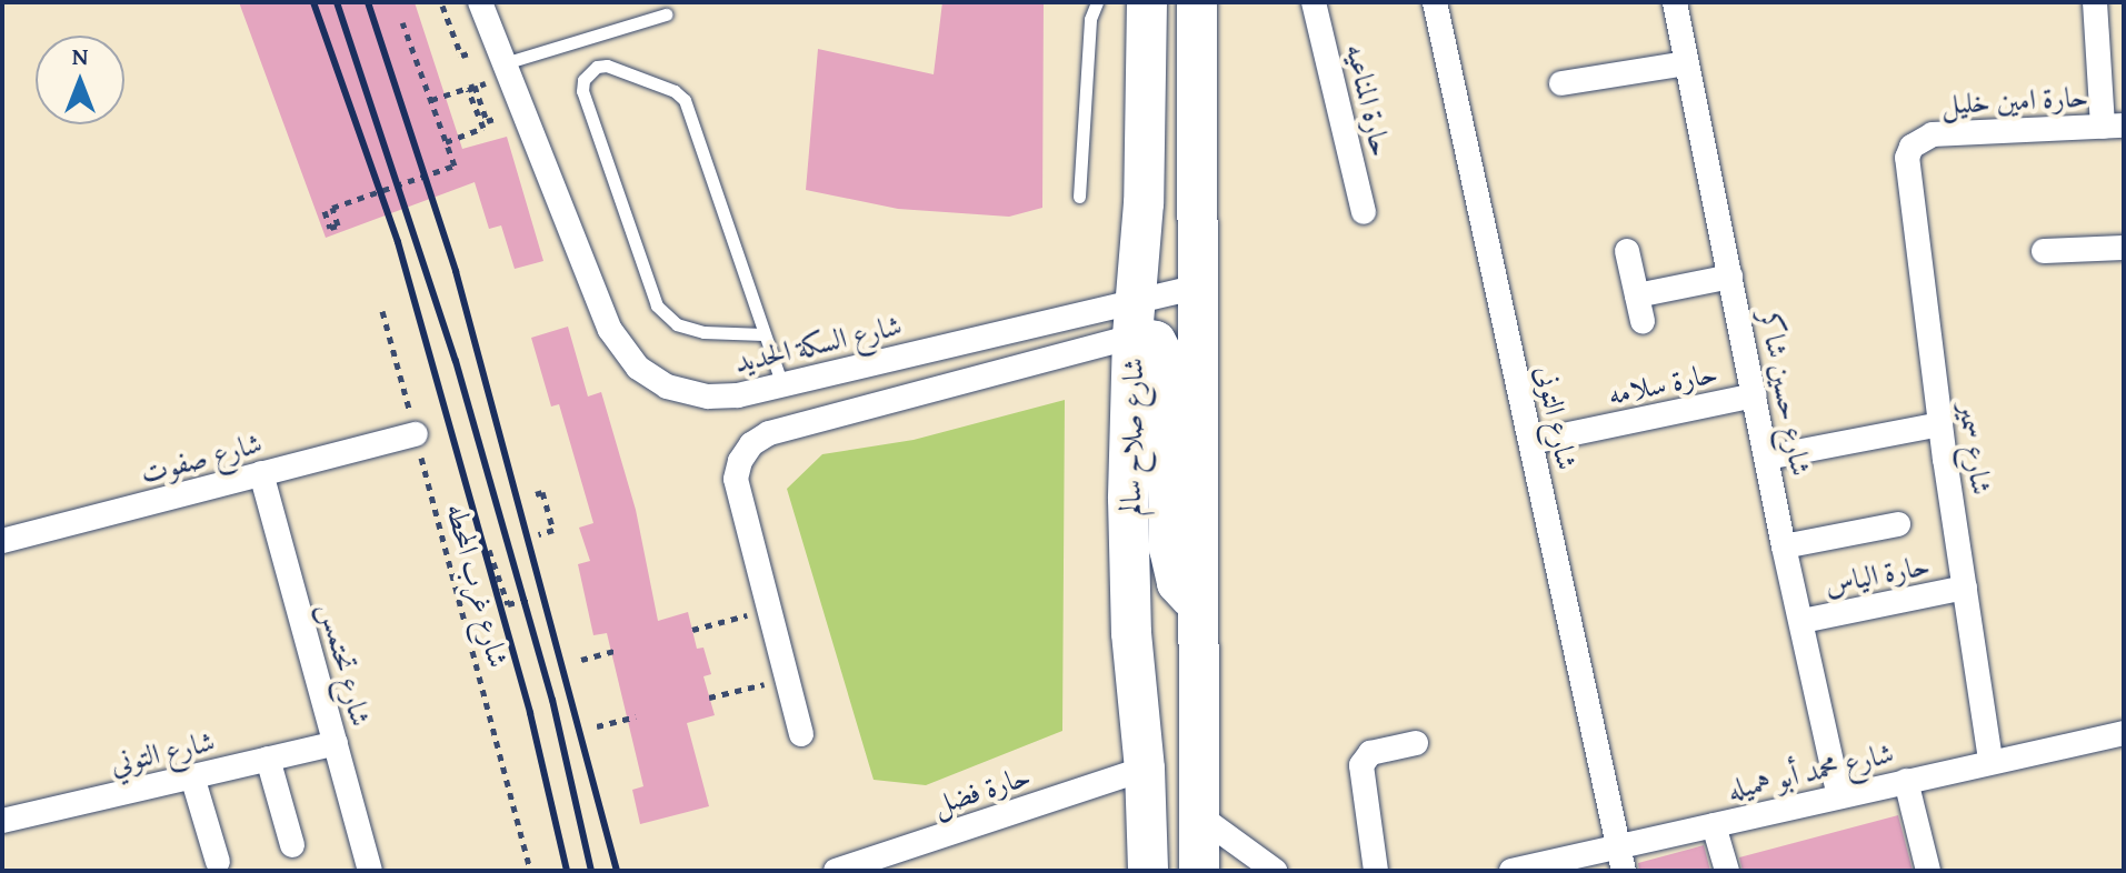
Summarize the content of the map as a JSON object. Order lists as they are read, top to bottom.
{
  "streets": {
    "highway": ["شارع صلاح سالم"],
    "street": [
      "حارة المناعيه",
      "حارة امين خليل",
      "شارع السكة الحديد",
      "حارة سلامه",
      "شارع حسين شاكر",
      "شارع التونى",
      "شارع سمير",
      "شارع صفوت",
      "حارة الياس",
      "شارع تحتمس",
      "شارع التوني",
      "شارع محمد أبو هميله",
      "حارة فضل"
    ],
    "path": ["شارع غرب المحطه"]
  },
  "crossings": [
    ["حارة امين خليل", "شارع سمير"],
    ["شارع السكة الحديد", "شارع صلاح سالم"],
    ["حارة سلامه", "شارع حسين شاكر"],
    ["حارة سلامه", "شارع التونى"],
    ["شارع حسين شاكر", "حارة الياس"],
    ["شارع حسين شاكر", "شارع محمد أبو هميله"],
    ["شارع التونى", "شارع محمد أبو هميله"],
    ["شارع صلاح سالم", "حارة فضل"],
    ["شارع سمير", "حارة الياس"],
    ["شارع سمير", "شارع محمد أبو هميله"],
    ["شارع صفوت", "شارع غرب المحطه"],
    ["شارع صفوت", "شارع تحتمس"],
    ["شارع تحتمس", "شارع التوني"]
  ],
  "north": "top"
}
